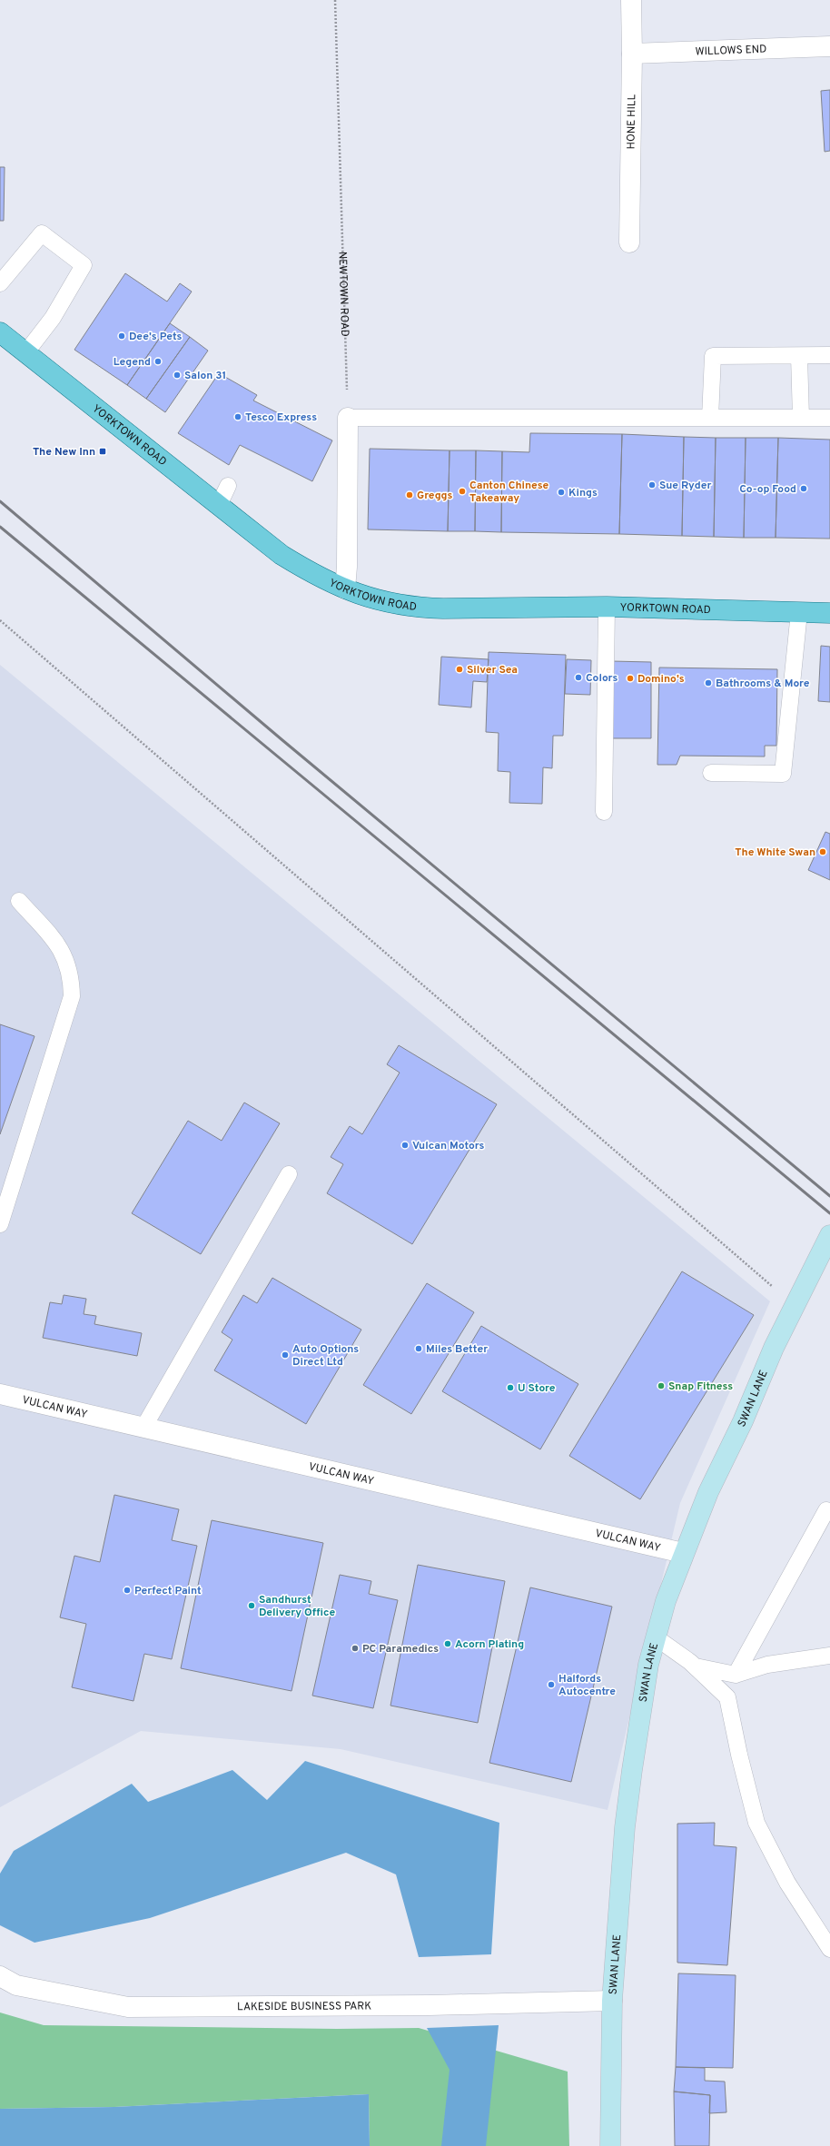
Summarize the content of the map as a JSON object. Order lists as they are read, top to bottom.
{
  "streets": {
    "main road": ["YORKTOWN ROAD"],
    "street": [
      "WILLOWS END",
      "HONE HILL",
      "SWAN LANE",
      "VULCAN WAY",
      "LAKESIDE BUSINESS PARK"
    ],
    "path": ["NEWTOWN ROAD"]
  },
  "crossings": [
    ["WILLOWS END", "HONE HILL"],
    ["SWAN LANE", "VULCAN WAY"],
    ["SWAN LANE", "LAKESIDE BUSINESS PARK"]
  ],
  "places": {
    "other": [
      "Dee's Pets",
      "Legend",
      "Salon 31",
      "Tesco Express",
      "Sue Ryder",
      "Co-op Food",
      "Canton Chinese Takeaway",
      "Kings",
      "Greggs",
      "Silver Sea",
      "Colors",
      "Domino's",
      "Bathrooms & More",
      "The White Swan",
      "Vulcan Motors",
      "Miles Better",
      "Auto Options Direct Ltd",
      "Snap Fitness",
      "U Store",
      "Perfect Paint",
      "Sandhurst Delivery Office",
      "Acorn Plating",
      "PC Paramedics",
      "Halfords Autocentre"
    ],
    "transit": ["The New Inn"]
  }
}
